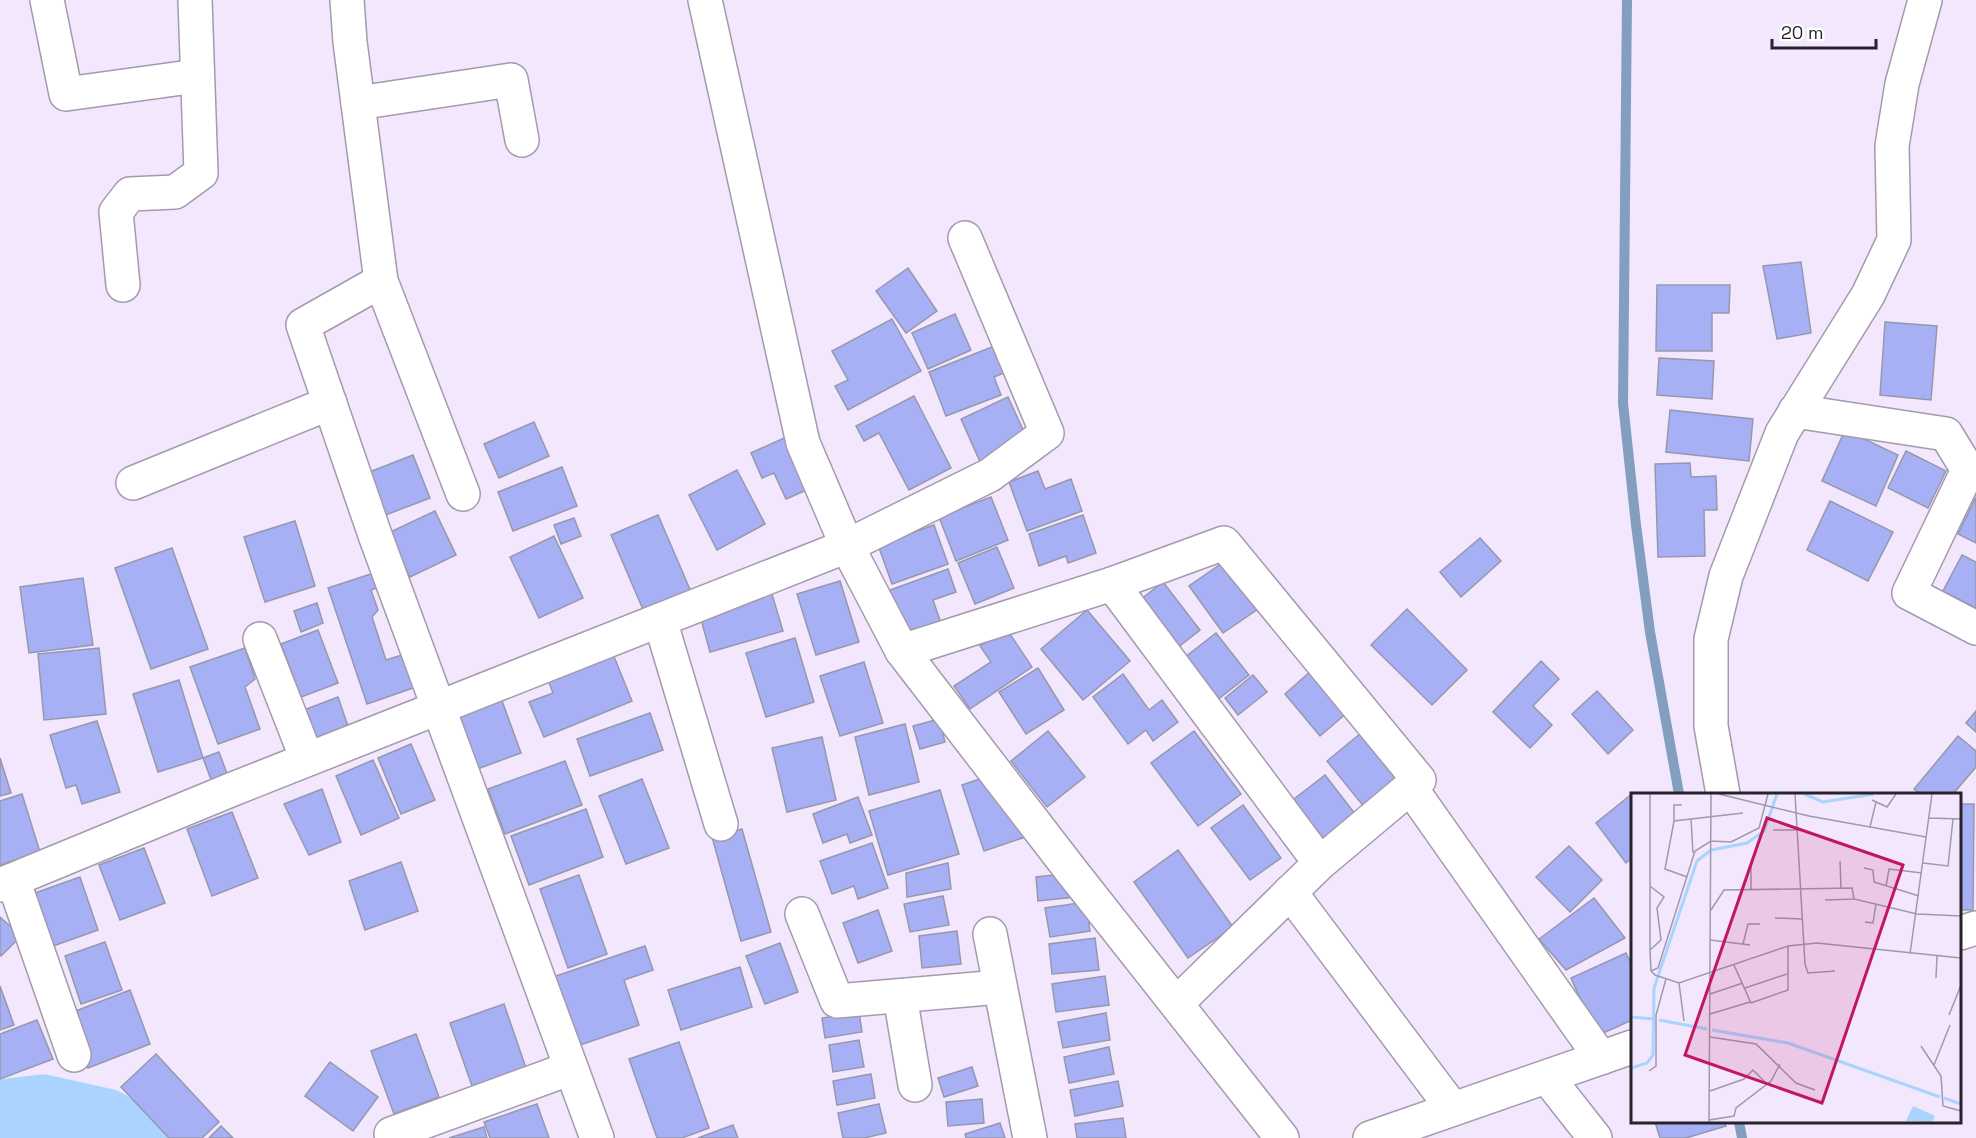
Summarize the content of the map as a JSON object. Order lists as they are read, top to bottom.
{
  "scale_bar": "20 m"
}
